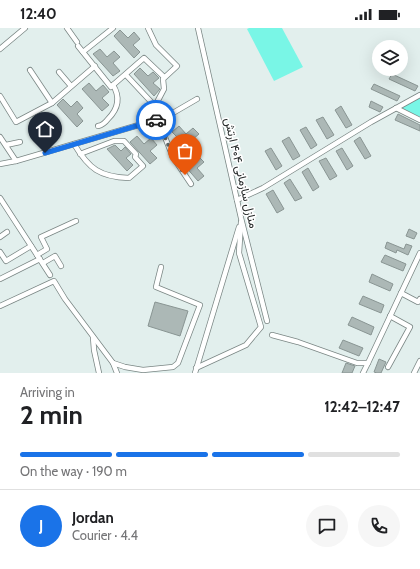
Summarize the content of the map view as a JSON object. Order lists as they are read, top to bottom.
{
  "streets": {
    "street": ["منازل سازمانی ۴۰۴ ارتش"]
  },
  "page": {
    "status": "12:40",
    "heading": ["2 min", "Arriving in", "12:42–12:47"],
    "panel": ["Jordan", "Courier · 4.4"],
    "bar": "On the way · 190 m",
    "round": "J"
  }
}
